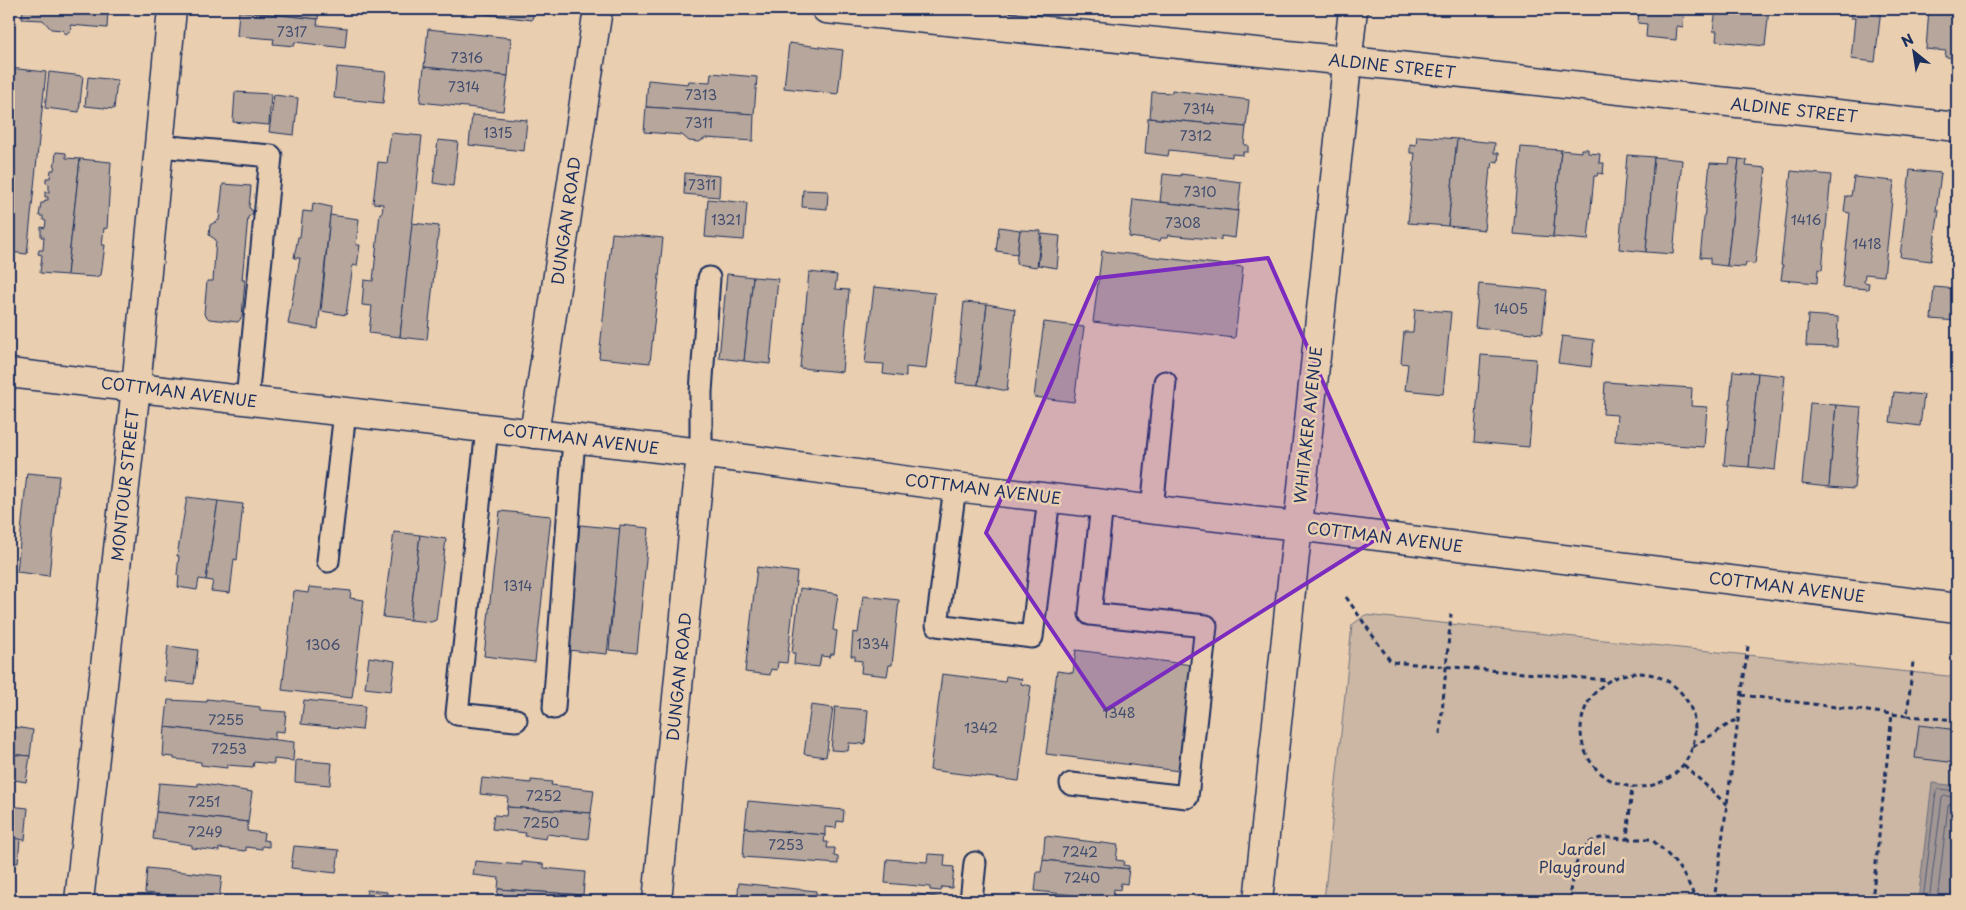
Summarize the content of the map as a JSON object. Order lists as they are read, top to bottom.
{
  "streets": {
    "street": [
      "ALDINE STREET",
      "DUNGAN ROAD",
      "COTTMAN AVENUE",
      "WHITAKER AVENUE",
      "MONTOUR STREET"
    ]
  },
  "crossings": [
    ["ALDINE STREET", "WHITAKER AVENUE"],
    ["DUNGAN ROAD", "COTTMAN AVENUE"],
    ["COTTMAN AVENUE", "WHITAKER AVENUE"],
    ["COTTMAN AVENUE", "MONTOUR STREET"]
  ],
  "parks": ["Jardel Playground"],
  "house_numbers": [
    "7317",
    "7316",
    "7314",
    "7313",
    "7314",
    "7311",
    "1315",
    "7312",
    "7311",
    "7310",
    "1321",
    "1416",
    "7308",
    "1418",
    "1405",
    "1314",
    "1334",
    "1306",
    "1348",
    "7255",
    "1342",
    "7253",
    "7252",
    "7251",
    "7250",
    "7249",
    "7253",
    "7242",
    "7240"
  ],
  "north": "top left"
}
